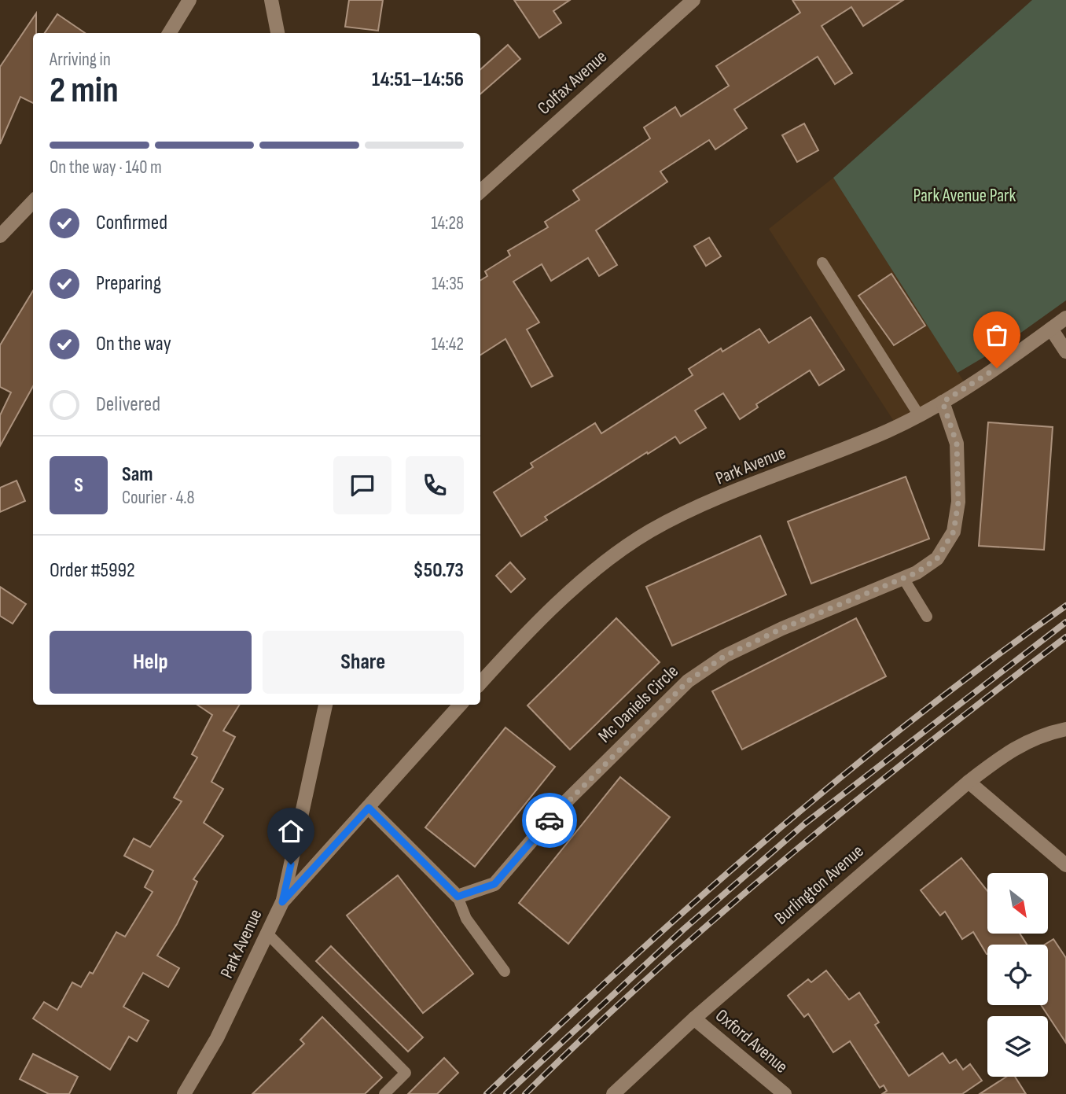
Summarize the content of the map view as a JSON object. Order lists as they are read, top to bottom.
{
  "streets": {
    "street": [
      "Colfax Avenue",
      "Park Avenue",
      "Mc Daniels Circle",
      "Burlington Avenue",
      "Oxford Avenue"
    ]
  },
  "crossings": [
    ["Park Avenue", "Mc Daniels Circle"],
    ["Burlington Avenue", "Oxford Avenue"]
  ],
  "parks": ["Park Avenue Park"],
  "north": "bottom right",
  "page": {
    "heading": ["2 min", "Arriving in", "14:51–14:56"],
    "panel": [
      "Sam",
      "Courier · 4.8",
      "Order #5992",
      "$50.73"
    ],
    "bar": "On the way · 140 m",
    "list": [
      ["Confirmed", "14:28"],
      ["Preparing", "14:35"],
      ["On the way", "14:42"],
      "Delivered"
    ],
    "round": "S",
    "buttons": ["Help", "Share"]
  }
}
